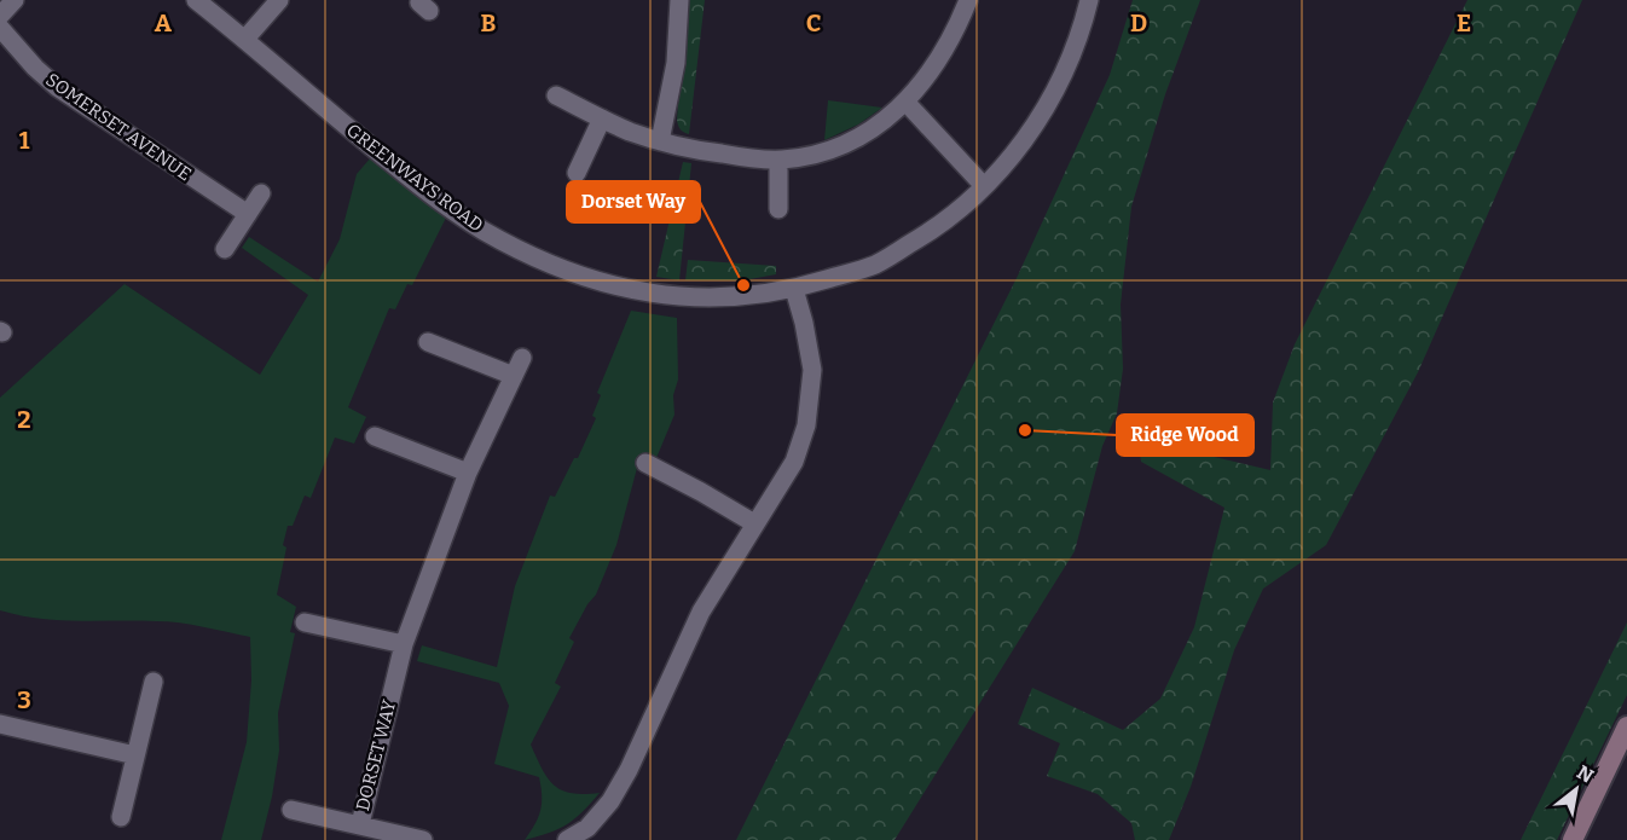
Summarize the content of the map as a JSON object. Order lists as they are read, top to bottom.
{
  "streets": {
    "street": ["SOMERSET AVENUE", "GREENWAYS ROAD", "DORSET WAY"]
  },
  "places": ["Dorset Way", "Ridge Wood"],
  "north": "top right",
  "grid": {
    "columns": [
      "A",
      "B",
      "C",
      "D",
      "E"
    ],
    "rows": ["1", "2", "3"]
  }
}
